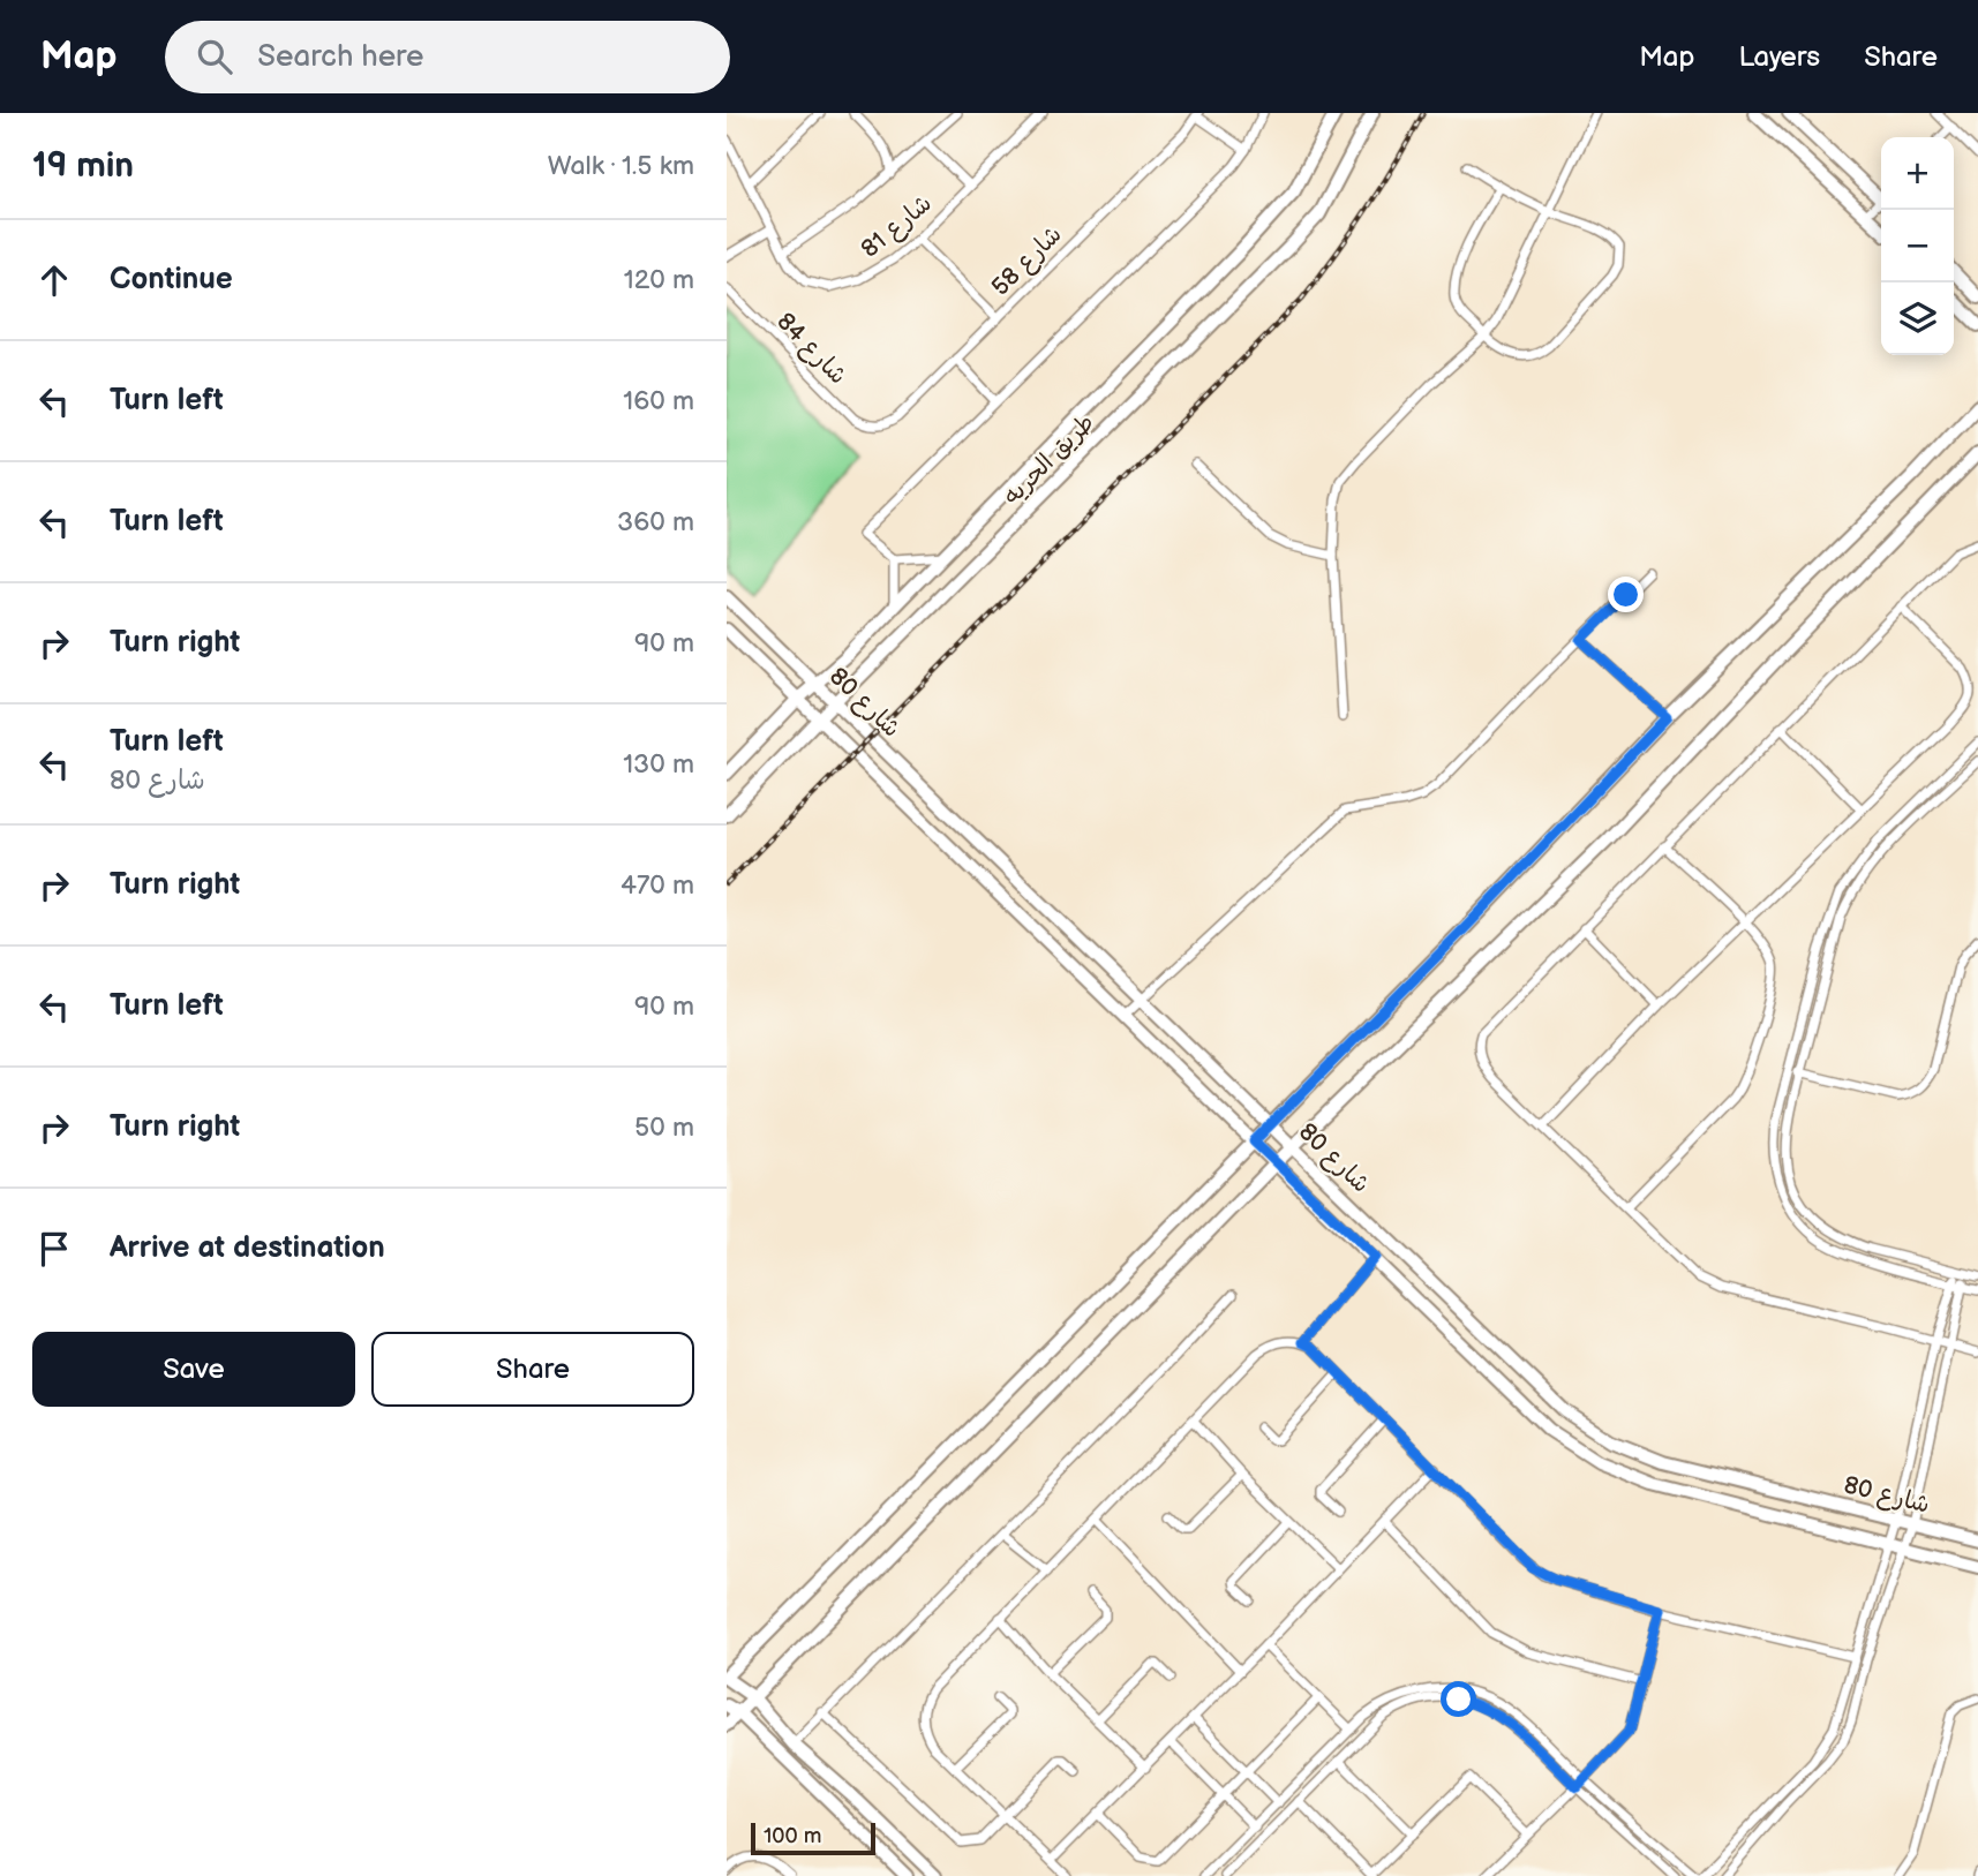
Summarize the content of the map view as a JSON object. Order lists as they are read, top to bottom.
{
  "streets": {
    "street": [
      "شارع 81",
      "شارع 58",
      "شارع 84",
      "طريق الحريه",
      "شارع 80"
    ]
  },
  "crossings": [
    ["شارع 58", "شارع 84"],
    ["طريق الحريه", "شارع 80"]
  ],
  "scale_bar": "100 m",
  "page": {
    "header": "Map",
    "search": "Search here",
    "nav": ["Map", "Layers", "Share"],
    "heading": ["19 min", "Walk · 1.5 km"],
    "map_buttons": ["+", "−"],
    "list": [
      ["Continue", "120 m"],
      ["Turn left", "160 m"],
      ["Turn left", "360 m"],
      ["Turn right", "90 m"],
      ["Turn left", "شارع 80", "130 m"],
      ["Turn right", "470 m"],
      ["Turn left", "90 m"],
      ["Turn right", "50 m"],
      "Arrive at destination"
    ],
    "buttons": ["Save", "Share"],
    "scale": "100 m"
  }
}
